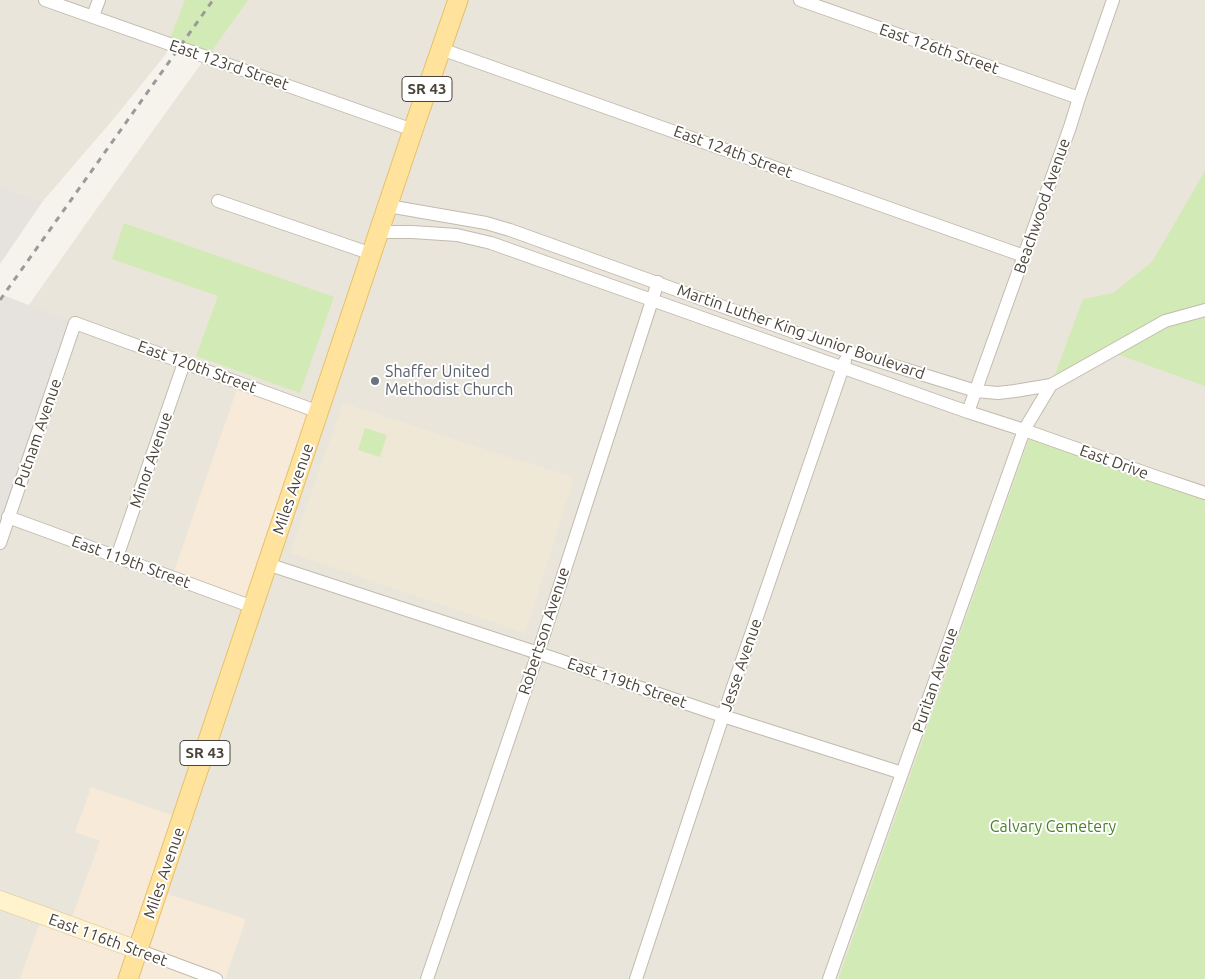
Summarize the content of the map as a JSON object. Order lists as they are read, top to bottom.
{
  "streets": {
    "main road": ["SR 43", "Miles Avenue", "East 116th Street"],
    "street": [
      "East 126th Street",
      "East 123rd Street",
      "East 124th Street",
      "Beachwood Avenue",
      "Martin Luther King Junior Boulevard",
      "East 120th Street",
      "Putnam Avenue",
      "Minor Avenue",
      "East Drive",
      "East 119th Street",
      "Robertson Avenue",
      "Jesse Avenue",
      "Puritan Avenue"
    ]
  },
  "crossings": [
    ["East 126th Street", "Beachwood Avenue"],
    ["East 123rd Street", "Miles Avenue"],
    ["East 124th Street", "Beachwood Avenue"],
    ["East 124th Street", "Miles Avenue"],
    ["Beachwood Avenue", "Martin Luther King Junior Boulevard"],
    ["Martin Luther King Junior Boulevard", "East Drive"],
    ["Martin Luther King Junior Boulevard", "Miles Avenue"],
    ["Martin Luther King Junior Boulevard", "Robertson Avenue"],
    ["Martin Luther King Junior Boulevard", "Jesse Avenue"],
    ["Martin Luther King Junior Boulevard", "Puritan Avenue"],
    ["East 120th Street", "Putnam Avenue"],
    ["East 120th Street", "Minor Avenue"],
    ["East 120th Street", "Miles Avenue"],
    ["Putnam Avenue", "East 119th Street"],
    ["Minor Avenue", "East 119th Street"],
    ["East Drive", "Puritan Avenue"],
    ["Miles Avenue", "East 119th Street"],
    ["Miles Avenue", "East 116th Street"],
    ["East 119th Street", "Robertson Avenue"],
    ["East 119th Street", "Jesse Avenue"],
    ["East 119th Street", "Puritan Avenue"]
  ],
  "parks": ["Calvary Cemetery"],
  "places": ["Shaffer United Methodist Church"]
}
